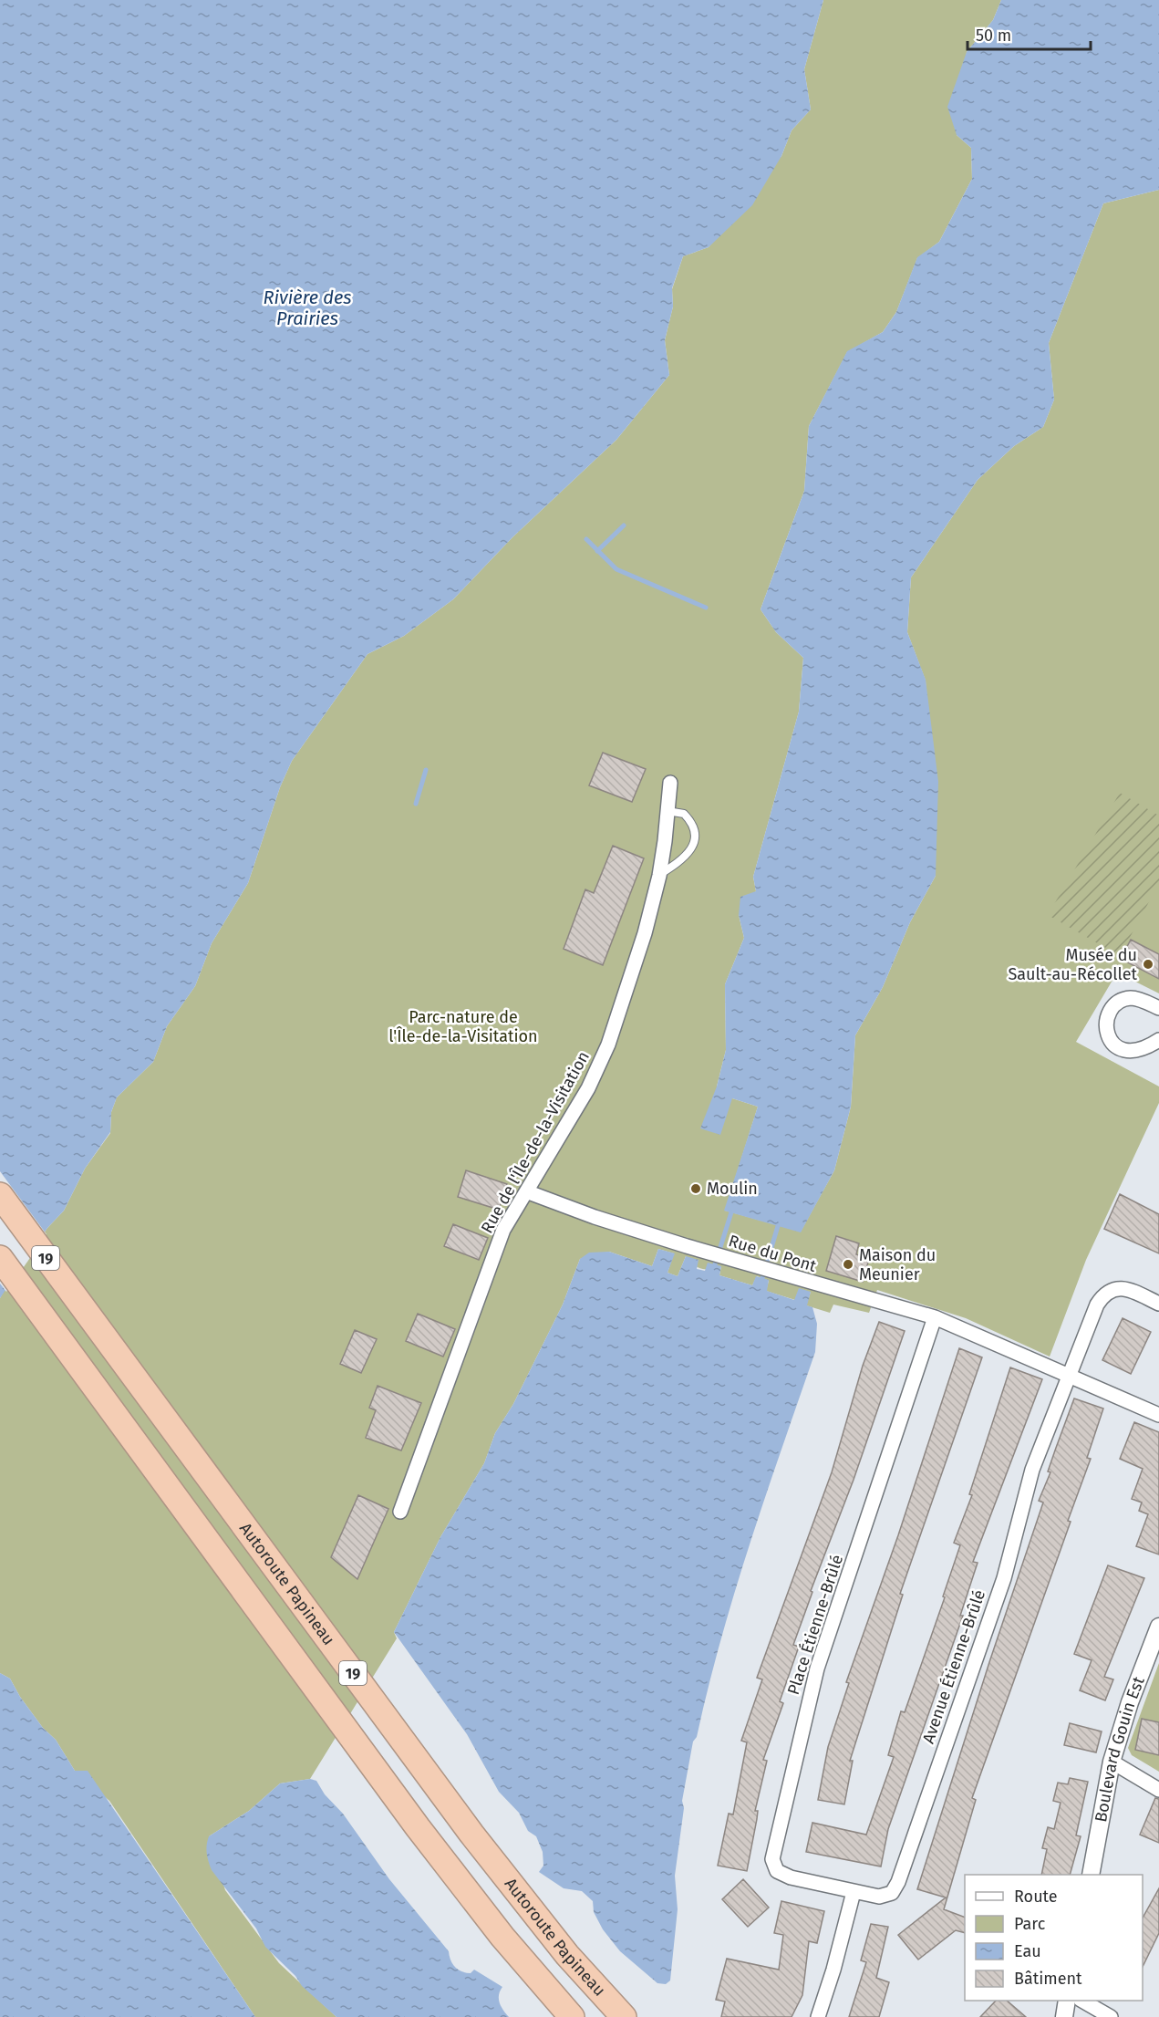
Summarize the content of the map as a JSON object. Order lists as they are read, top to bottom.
{
  "streets": {
    "highway": ["19", "Autoroute Papineau"],
    "street": [
      "Rue de l'Île-de-la-Visitation",
      "Rue du Pont",
      "Place Étienne-Brûlé",
      "Avenue Étienne-Brûlé",
      "Boulevard Gouin Est"
    ]
  },
  "crossings": [
    ["Rue de l'Île-de-la-Visitation", "Rue du Pont"],
    ["Rue du Pont", "Place Étienne-Brûlé"],
    ["Rue du Pont", "Avenue Étienne-Brûlé"],
    ["Place Étienne-Brûlé", "Avenue Étienne-Brûlé"]
  ],
  "water": ["Rivière des Prairies"],
  "parks": ["Parc-nature de l'Île-de-la-Visitation"],
  "places": ["Musée du Sault-au-Récollet", "Moulin", "Maison du Meunier"],
  "legend": [
    "Route",
    "Parc",
    "Eau",
    "Bâtiment"
  ],
  "scale_bar": "50 m"
}
